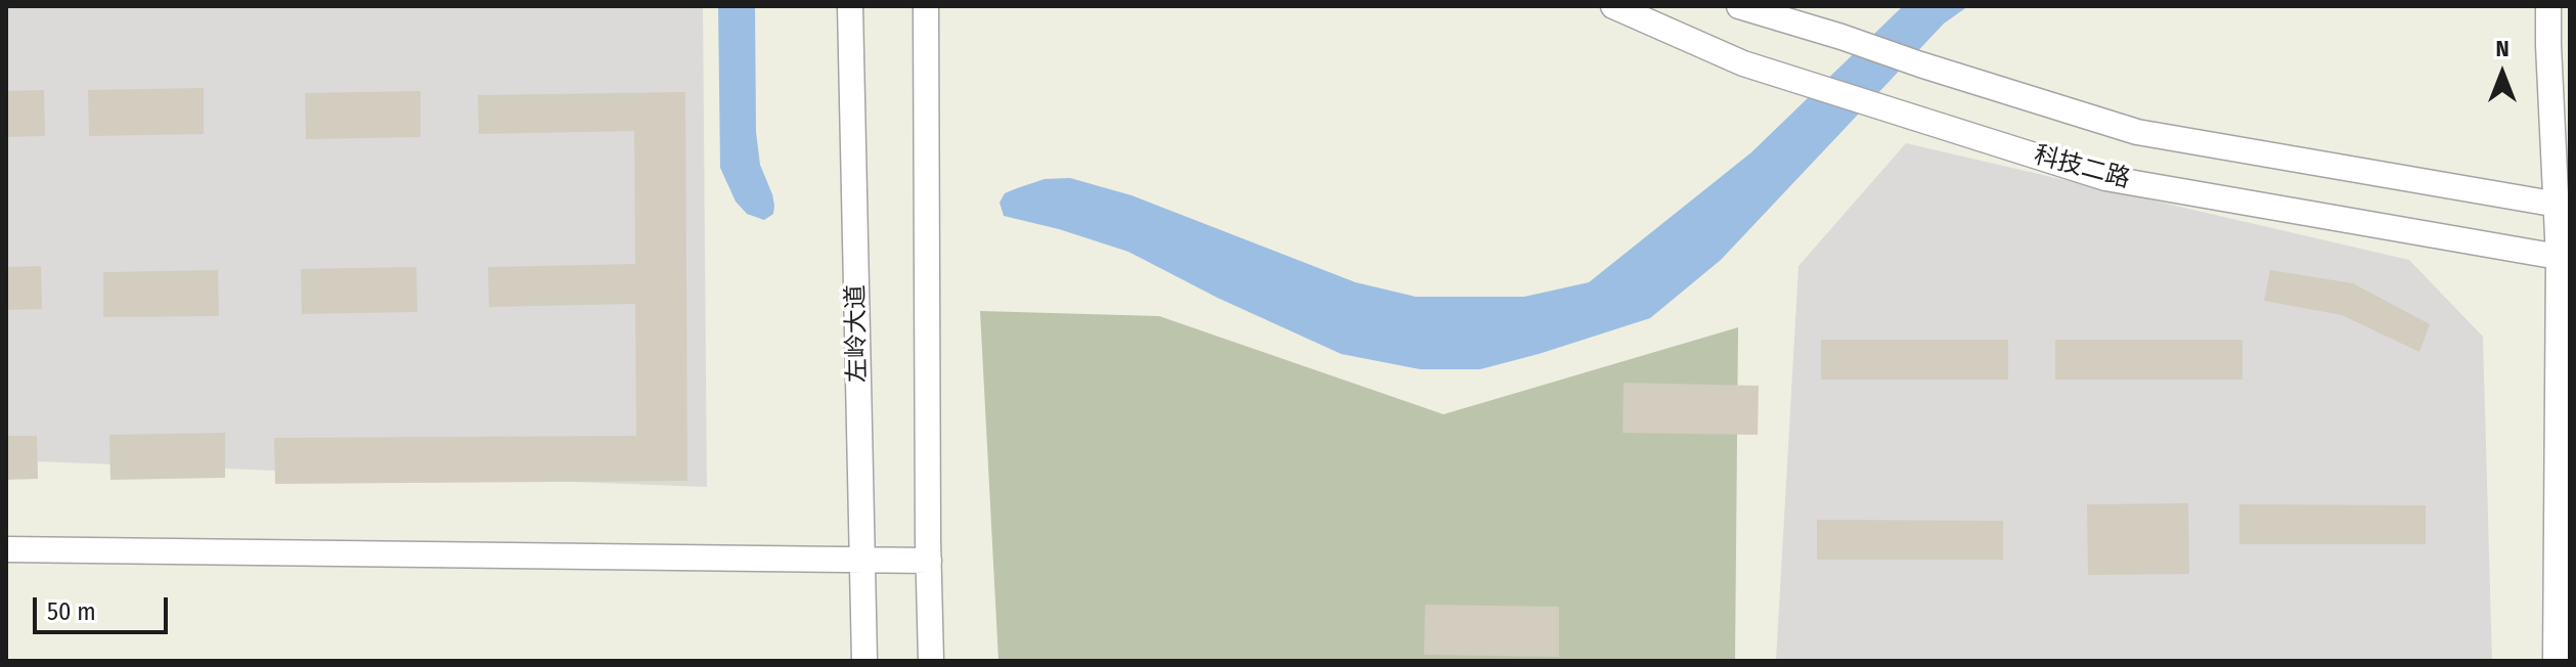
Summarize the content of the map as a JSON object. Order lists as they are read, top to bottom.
{
  "streets": {
    "street": ["科技二路", "左岭大道"]
  },
  "scale_bar": "50 m",
  "north": "top"
}
